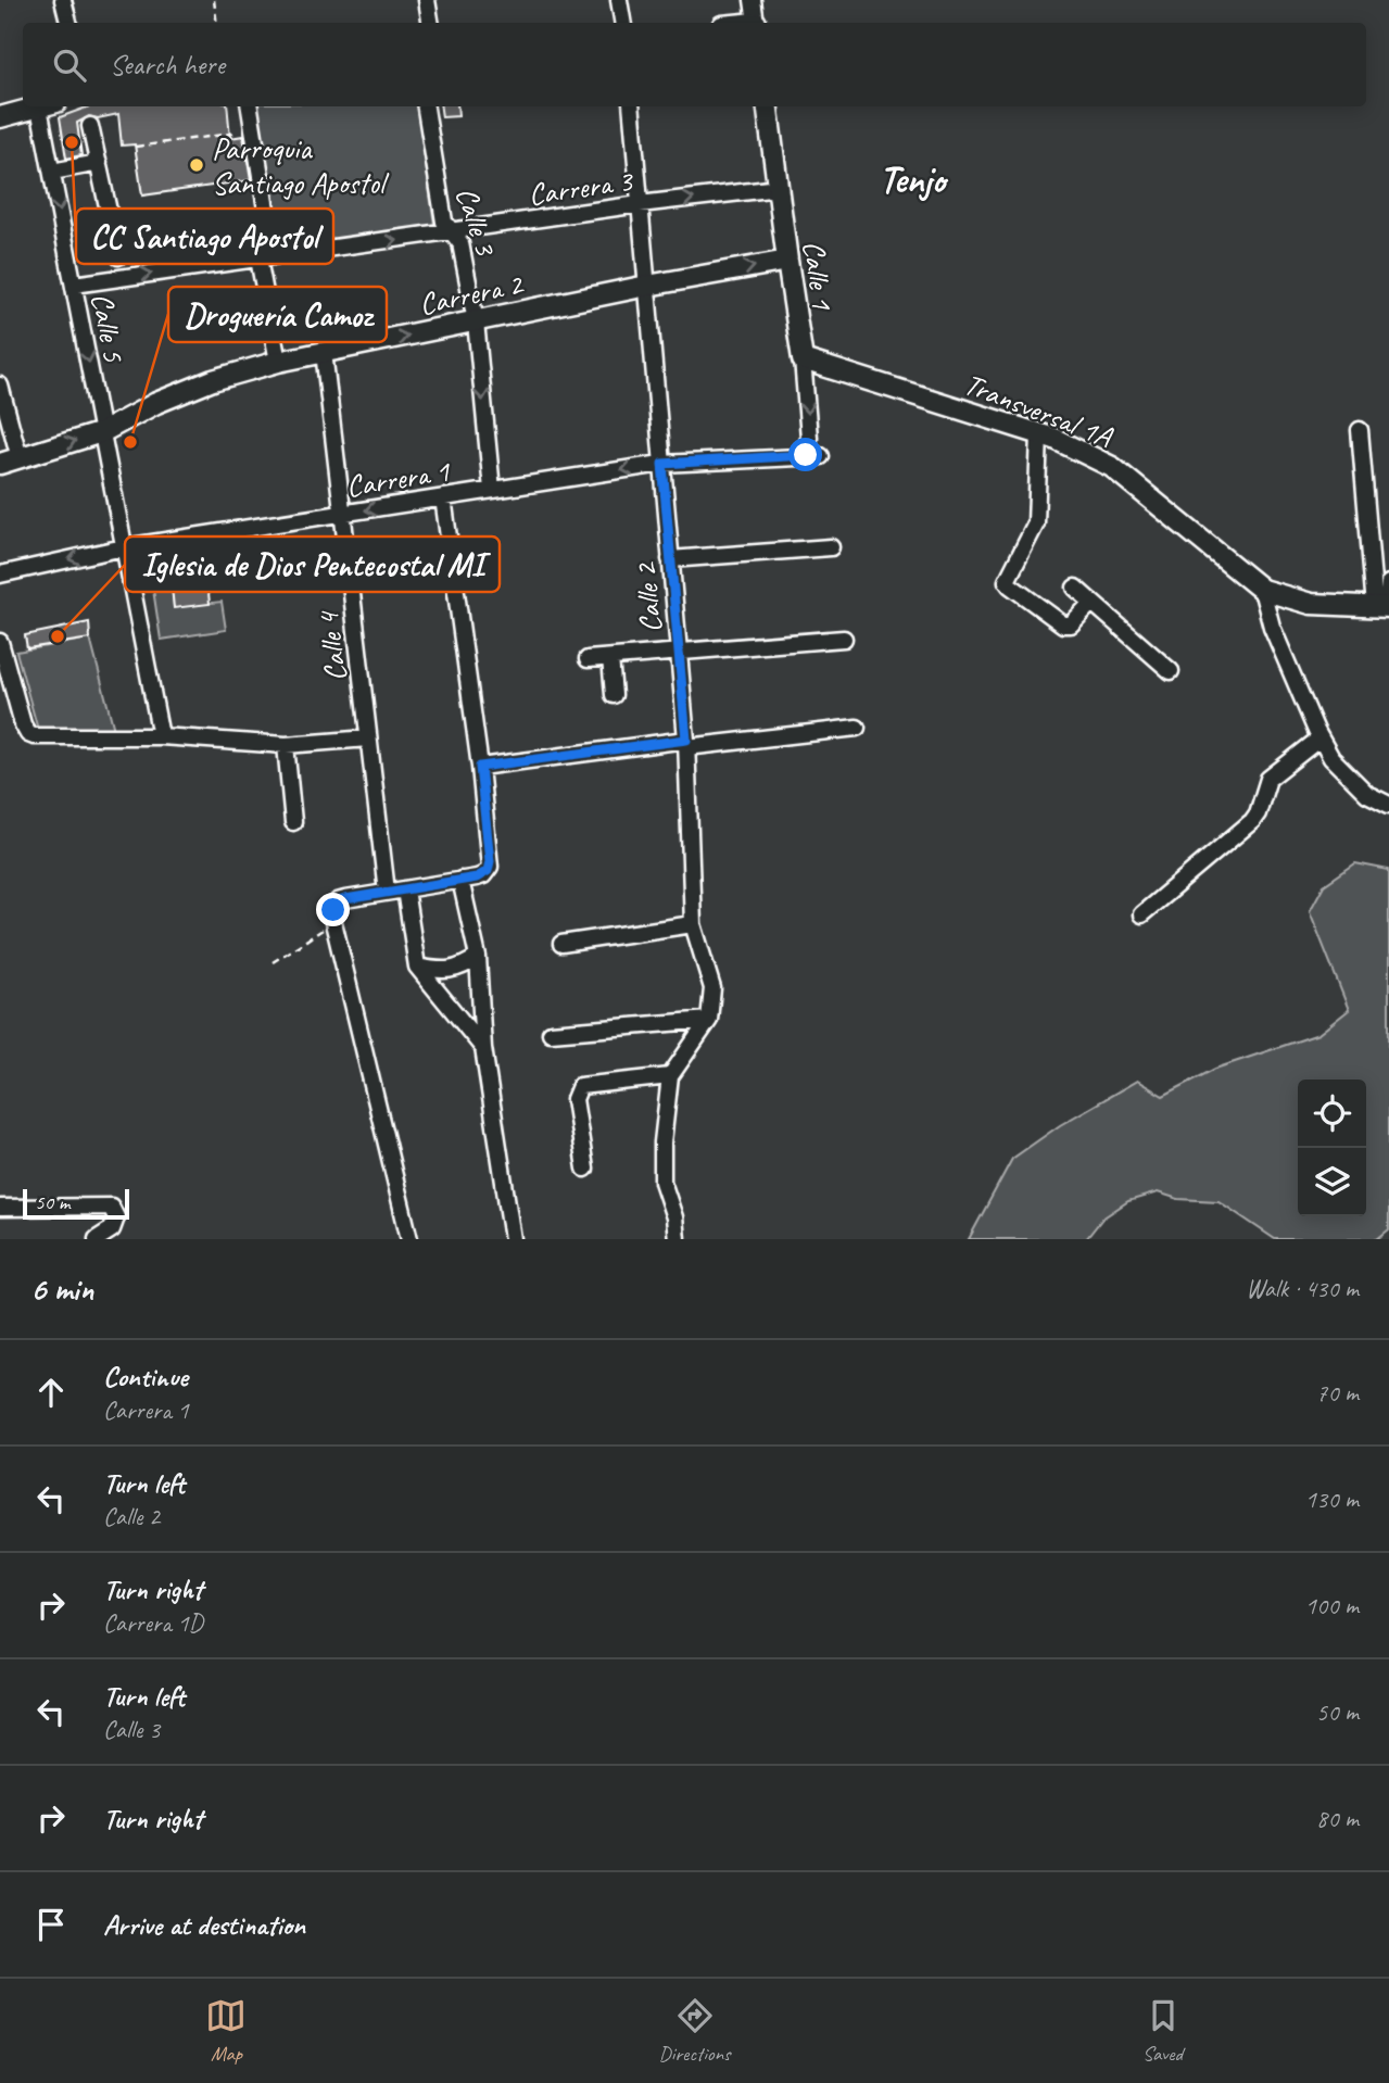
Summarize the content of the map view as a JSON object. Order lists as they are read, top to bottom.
{
  "streets": {
    "main road": ["Calle 1", "Carrera 2", "Transversal 1A"],
    "street": [
      "Carrera 3",
      "Calle 3",
      "Calle 5",
      "Carrera 1",
      "Calle 2",
      "Calle 4"
    ]
  },
  "crossings": [
    ["Carrera 3", "Calle 3"],
    ["Carrera 3", "Calle 1"],
    ["Carrera 3", "Calle 5"],
    ["Carrera 3", "Calle 2"],
    ["Calle 3", "Carrera 2"],
    ["Calle 3", "Carrera 1"],
    ["Calle 1", "Carrera 2"],
    ["Calle 1", "Transversal 1A"],
    ["Calle 1", "Carrera 1"],
    ["Carrera 2", "Calle 5"],
    ["Carrera 2", "Calle 2"],
    ["Carrera 2", "Calle 4"],
    ["Calle 5", "Carrera 1"],
    ["Carrera 1", "Calle 2"],
    ["Carrera 1", "Calle 4"]
  ],
  "one_way": [
    "Carrera 3",
    "Calle 3",
    "Carrera 2",
    "Carrera 1"
  ],
  "districts": ["Tenjo"],
  "places": [
    "CC Santiago Apostol",
    "Parroquia Santiago Apostol",
    "Droguería Camoz",
    "Iglesia de Dios Pentecostal MI"
  ],
  "scale_bar": "50 m",
  "page": {
    "search": "Search here",
    "scale": "50 m",
    "heading": ["6 min", "Walk · 430 m"],
    "list": [
      ["Continue", "Carrera 1", "70 m"],
      ["Turn left", "Calle 2", "130 m"],
      ["Turn right", "Carrera 1D", "100 m"],
      ["Turn left", "Calle 3", "50 m"],
      ["Turn right", "80 m"],
      "Arrive at destination"
    ],
    "nav": ["Map", "Directions", "Saved"]
  }
}
